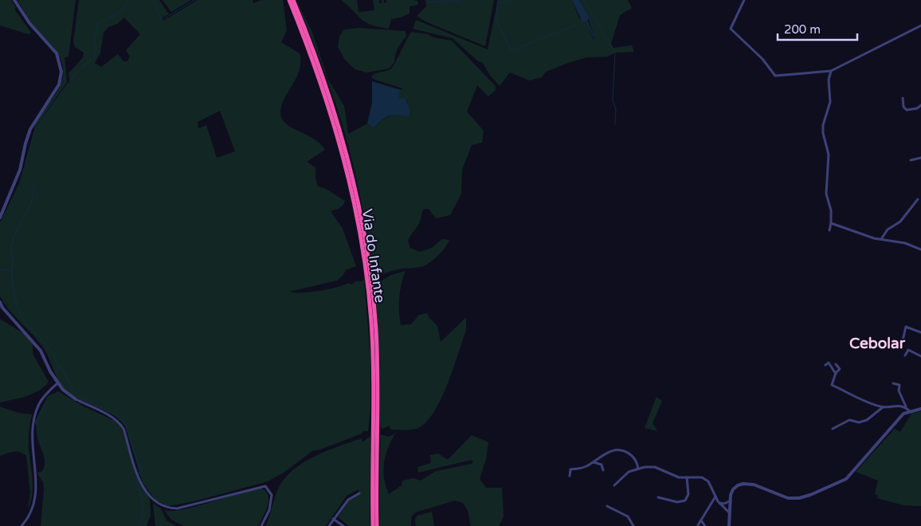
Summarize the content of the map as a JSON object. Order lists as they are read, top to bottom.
{
  "streets": {
    "highway": ["Via do Infante"]
  },
  "districts": ["Cebolar"],
  "scale_bar": "200 m"
}
